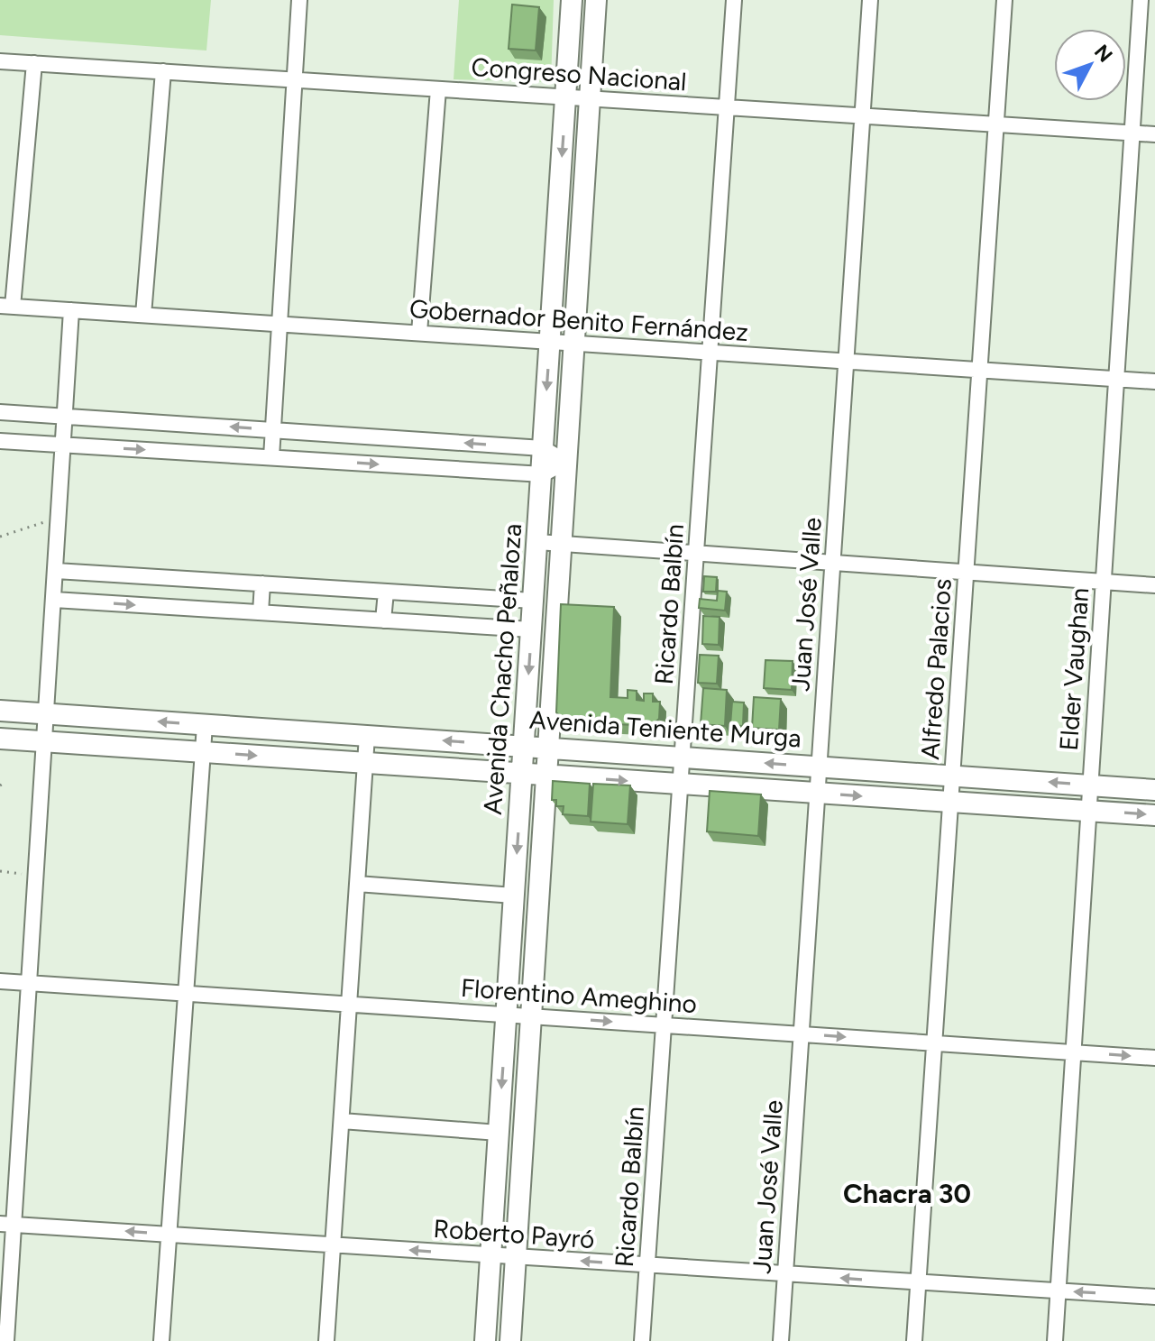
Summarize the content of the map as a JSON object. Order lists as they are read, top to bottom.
{
  "streets": {
    "main road": ["Avenida Chacho Peñaloza", "Avenida Teniente Murga"],
    "street": [
      "Congreso Nacional",
      "Gobernador Benito Fernández",
      "Ricardo Balbín",
      "Juan José Valle",
      "Alfredo Palacios",
      "Elder Vaughan",
      "Florentino Ameghino",
      "Roberto Payró"
    ]
  },
  "crossings": [
    ["Congreso Nacional", "Ricardo Balbín"],
    ["Congreso Nacional", "Juan José Valle"],
    ["Congreso Nacional", "Avenida Chacho Peñaloza"],
    ["Congreso Nacional", "Alfredo Palacios"],
    ["Congreso Nacional", "Elder Vaughan"],
    ["Gobernador Benito Fernández", "Ricardo Balbín"],
    ["Gobernador Benito Fernández", "Juan José Valle"],
    ["Gobernador Benito Fernández", "Avenida Chacho Peñaloza"],
    ["Gobernador Benito Fernández", "Alfredo Palacios"],
    ["Gobernador Benito Fernández", "Elder Vaughan"],
    ["Ricardo Balbín", "Avenida Teniente Murga"],
    ["Ricardo Balbín", "Florentino Ameghino"],
    ["Ricardo Balbín", "Roberto Payró"],
    ["Juan José Valle", "Avenida Teniente Murga"],
    ["Juan José Valle", "Florentino Ameghino"],
    ["Juan José Valle", "Roberto Payró"],
    ["Avenida Chacho Peñaloza", "Avenida Teniente Murga"],
    ["Avenida Chacho Peñaloza", "Florentino Ameghino"],
    ["Avenida Chacho Peñaloza", "Roberto Payró"],
    ["Alfredo Palacios", "Avenida Teniente Murga"],
    ["Alfredo Palacios", "Florentino Ameghino"],
    ["Alfredo Palacios", "Roberto Payró"],
    ["Elder Vaughan", "Avenida Teniente Murga"],
    ["Elder Vaughan", "Florentino Ameghino"],
    ["Elder Vaughan", "Roberto Payró"]
  ],
  "one_way": ["Roberto Payró"],
  "districts": ["Chacra 30"],
  "north": "top right"
}
